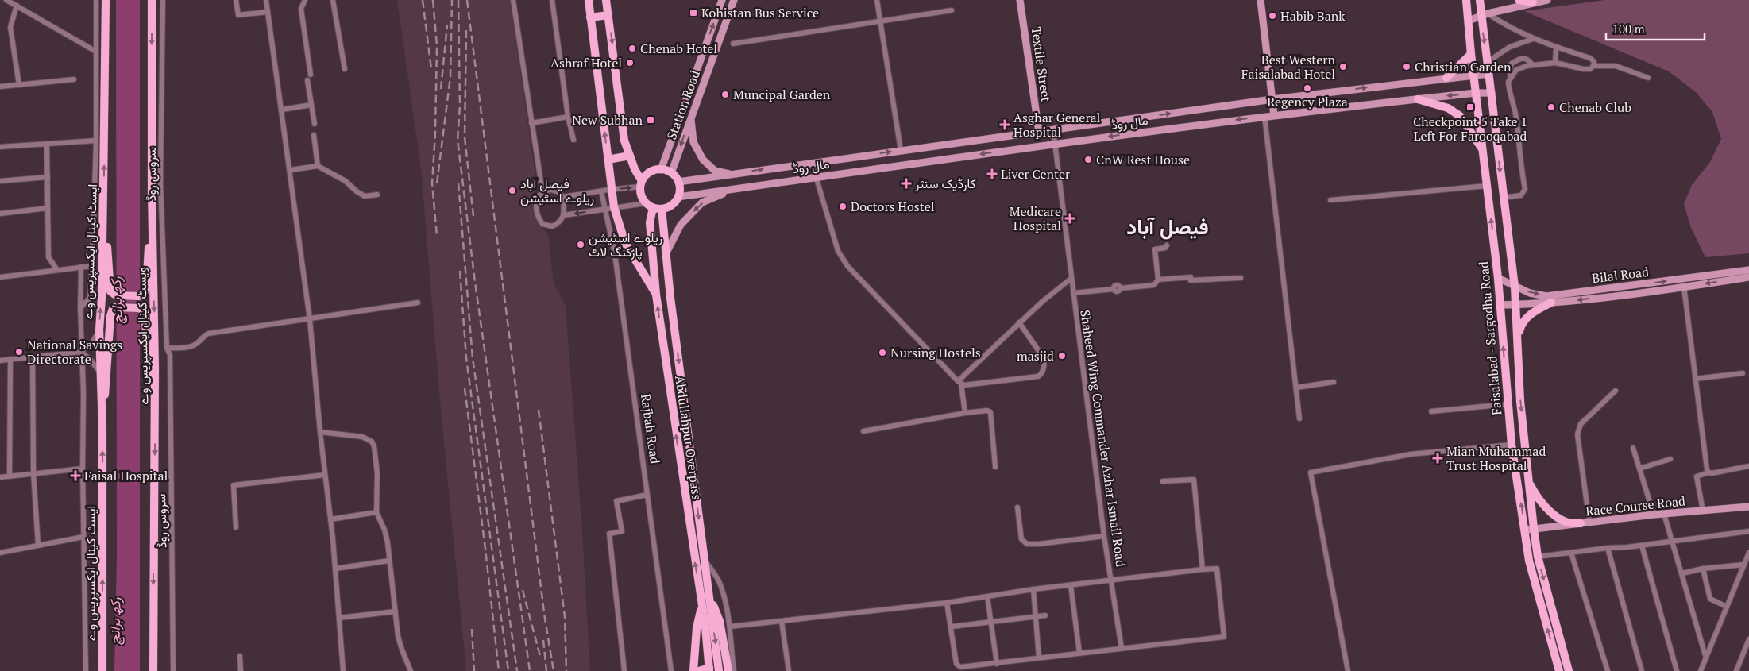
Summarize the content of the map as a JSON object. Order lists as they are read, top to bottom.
{
  "streets": {
    "main road": [
      "Textile Street",
      "Station Road",
      "مال روڈ",
      "ایسٹ کینال ایکسپریس وے",
      "Bilal Road",
      "ویسٹ کینال ایکسپریس وے",
      "Faisalabad - Sargodha Road",
      "Abdullahpur Overpass",
      "Race Course Road"
    ],
    "street": ["سروس روڈ", "Rajbah Road", "Shaheed Wing Commander Azhar Ismail Road"]
  },
  "crossings": [
    ["Textile Street", "مال روڈ"],
    ["Station Road", "مال روڈ"],
    ["Station Road", "Abdullahpur Overpass"],
    ["مال روڈ", "Faisalabad - Sargodha Road"],
    ["مال روڈ", "Abdullahpur Overpass"],
    ["مال روڈ", "Shaheed Wing Commander Azhar Ismail Road"],
    ["Bilal Road", "Faisalabad - Sargodha Road"],
    ["Faisalabad - Sargodha Road", "Race Course Road"]
  ],
  "one_way": ["ایسٹ کینال ایکسپریس وے", "ویسٹ کینال ایکسپریس وے"],
  "districts": ["فیصل آباد"],
  "water": ["رکھ برانچ"],
  "places": {
    "transit": ["Kohistan Bus Service", "Checkpoint 5 Take 1 Left For Farooqabad", "New Subhan"],
    "other": [
      "Habib Bank",
      "Chenab Hotel",
      "Ashraf Hotel",
      "Best Western Faisalabad Hotel",
      "Christian Garden",
      "Regency Plaza",
      "Muncipal Garden",
      "Chenab Club",
      "CnW Rest House",
      "فیصل آباد ریلوے اسٹیشن",
      "Doctors Hostel",
      "ریلوے اسٹیشن پارکنگ لاٹ",
      "National Savings Directorate",
      "Nursing Hostels",
      "masjid"
    ],
    "health": [
      "Asghar General Hospital",
      "Liver Center",
      "کارڈیک سنٹر",
      "Medicare Hospital",
      "Mian Muhammad Trust Hospital",
      "Faisal Hospital"
    ]
  },
  "scale_bar": "100 m"
}
